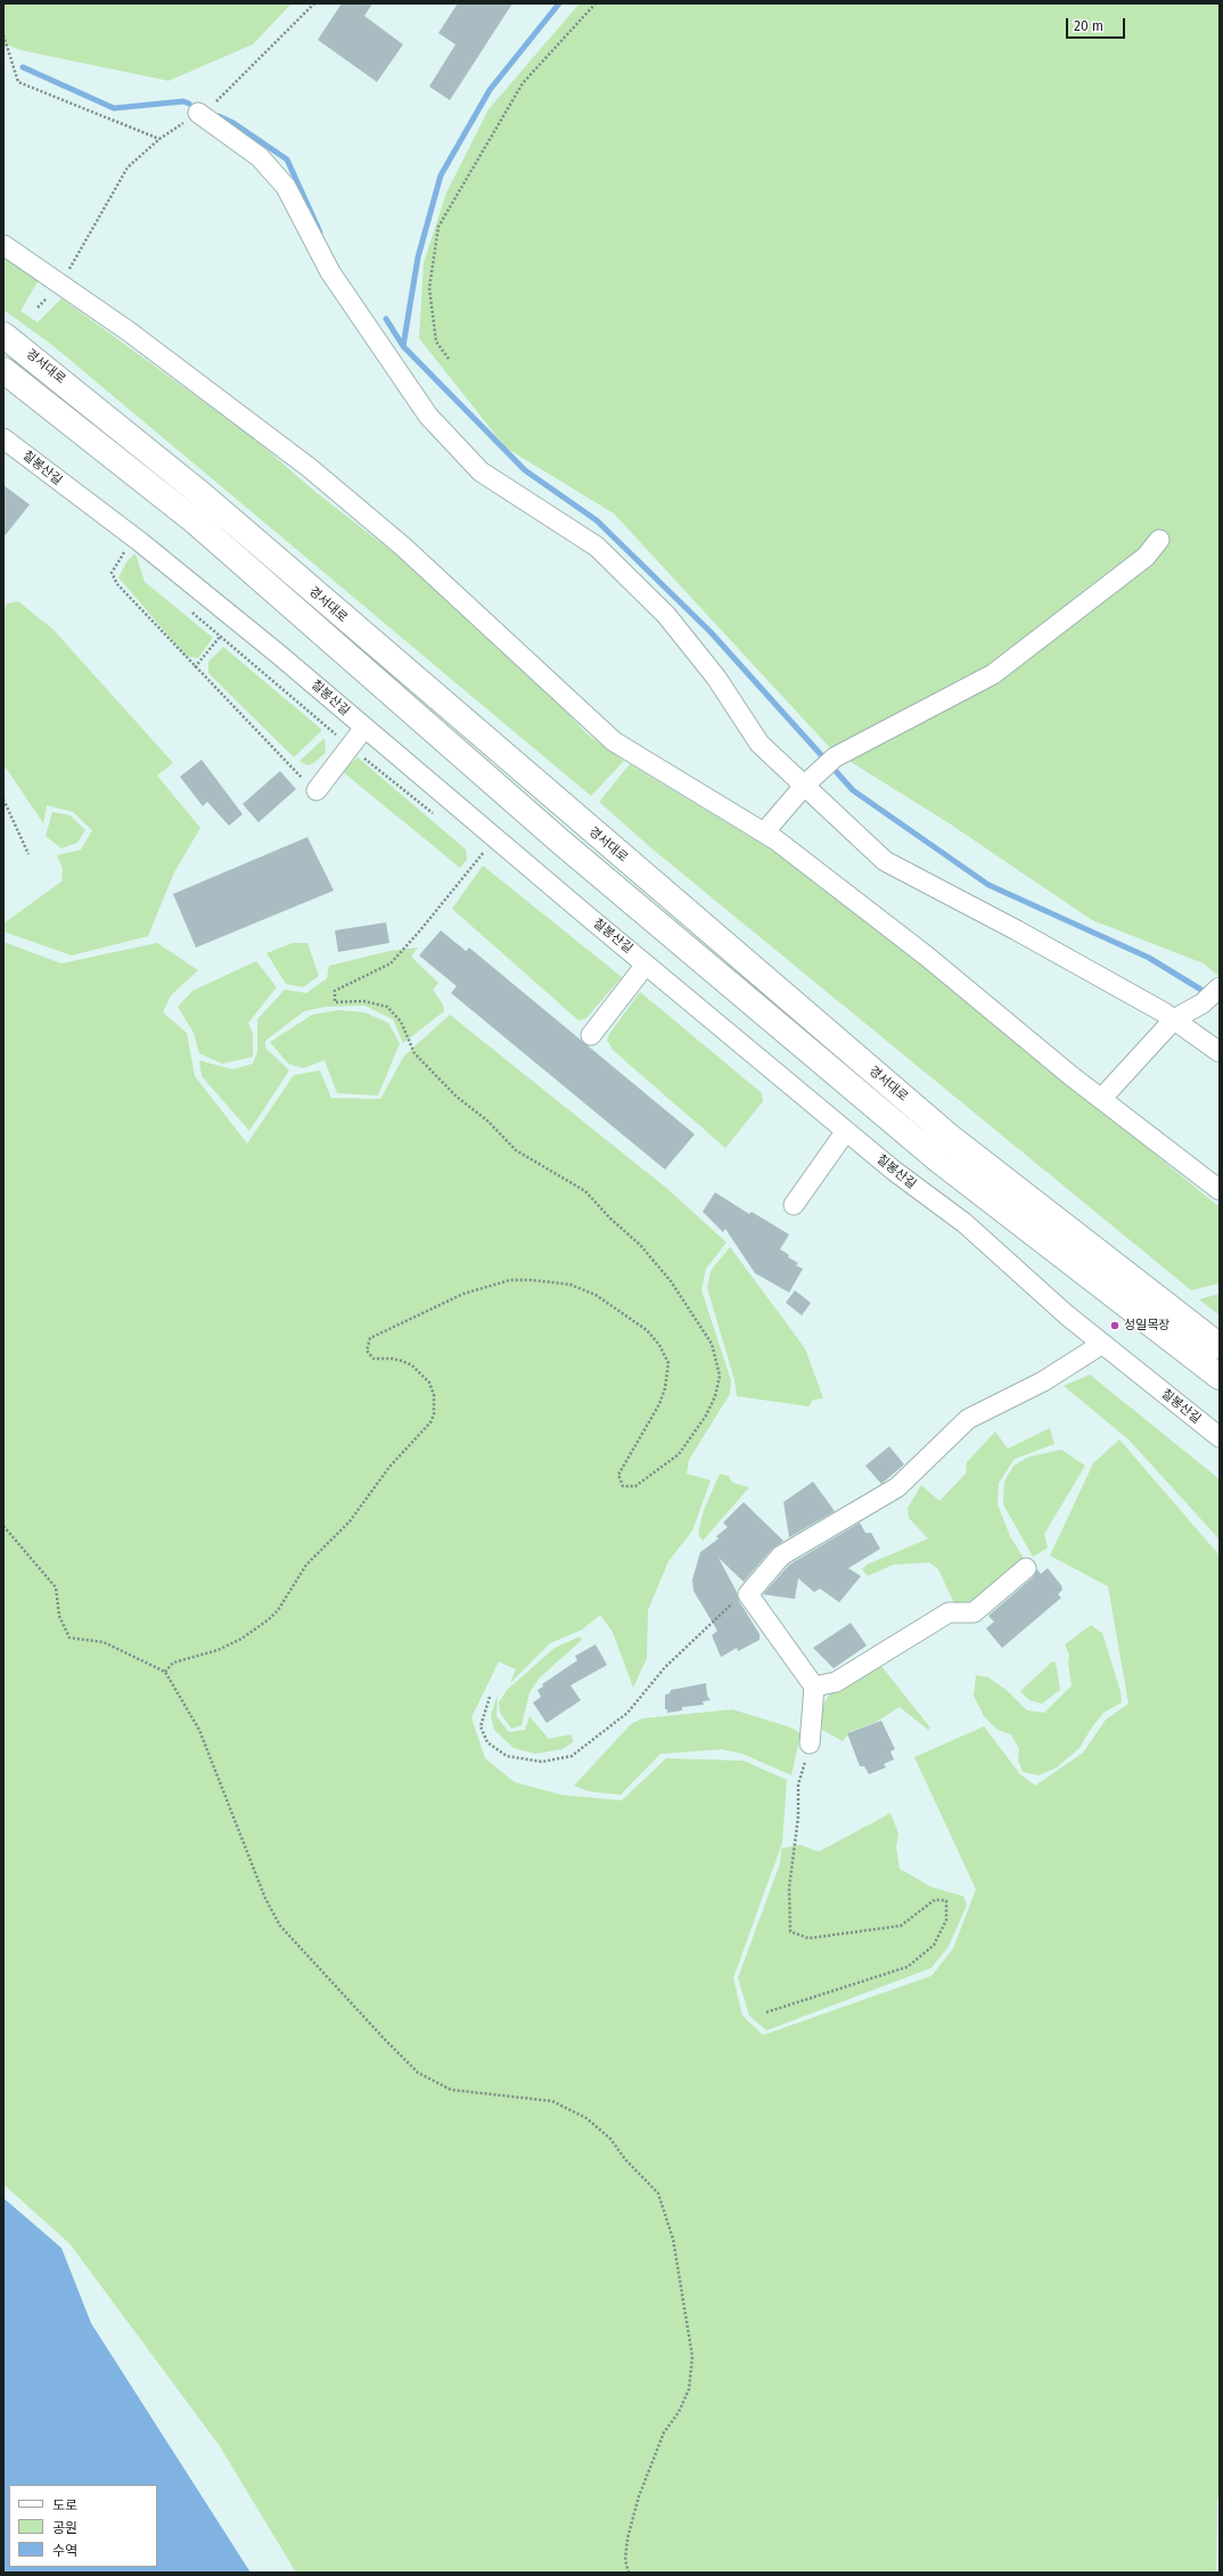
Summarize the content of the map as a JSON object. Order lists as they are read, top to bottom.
{
  "streets": {
    "main road": ["경서대로"],
    "street": ["칠봉산길"]
  },
  "places": ["성일목장"],
  "legend": ["도로", "공원", "수역"],
  "scale_bar": "20 m"
}
